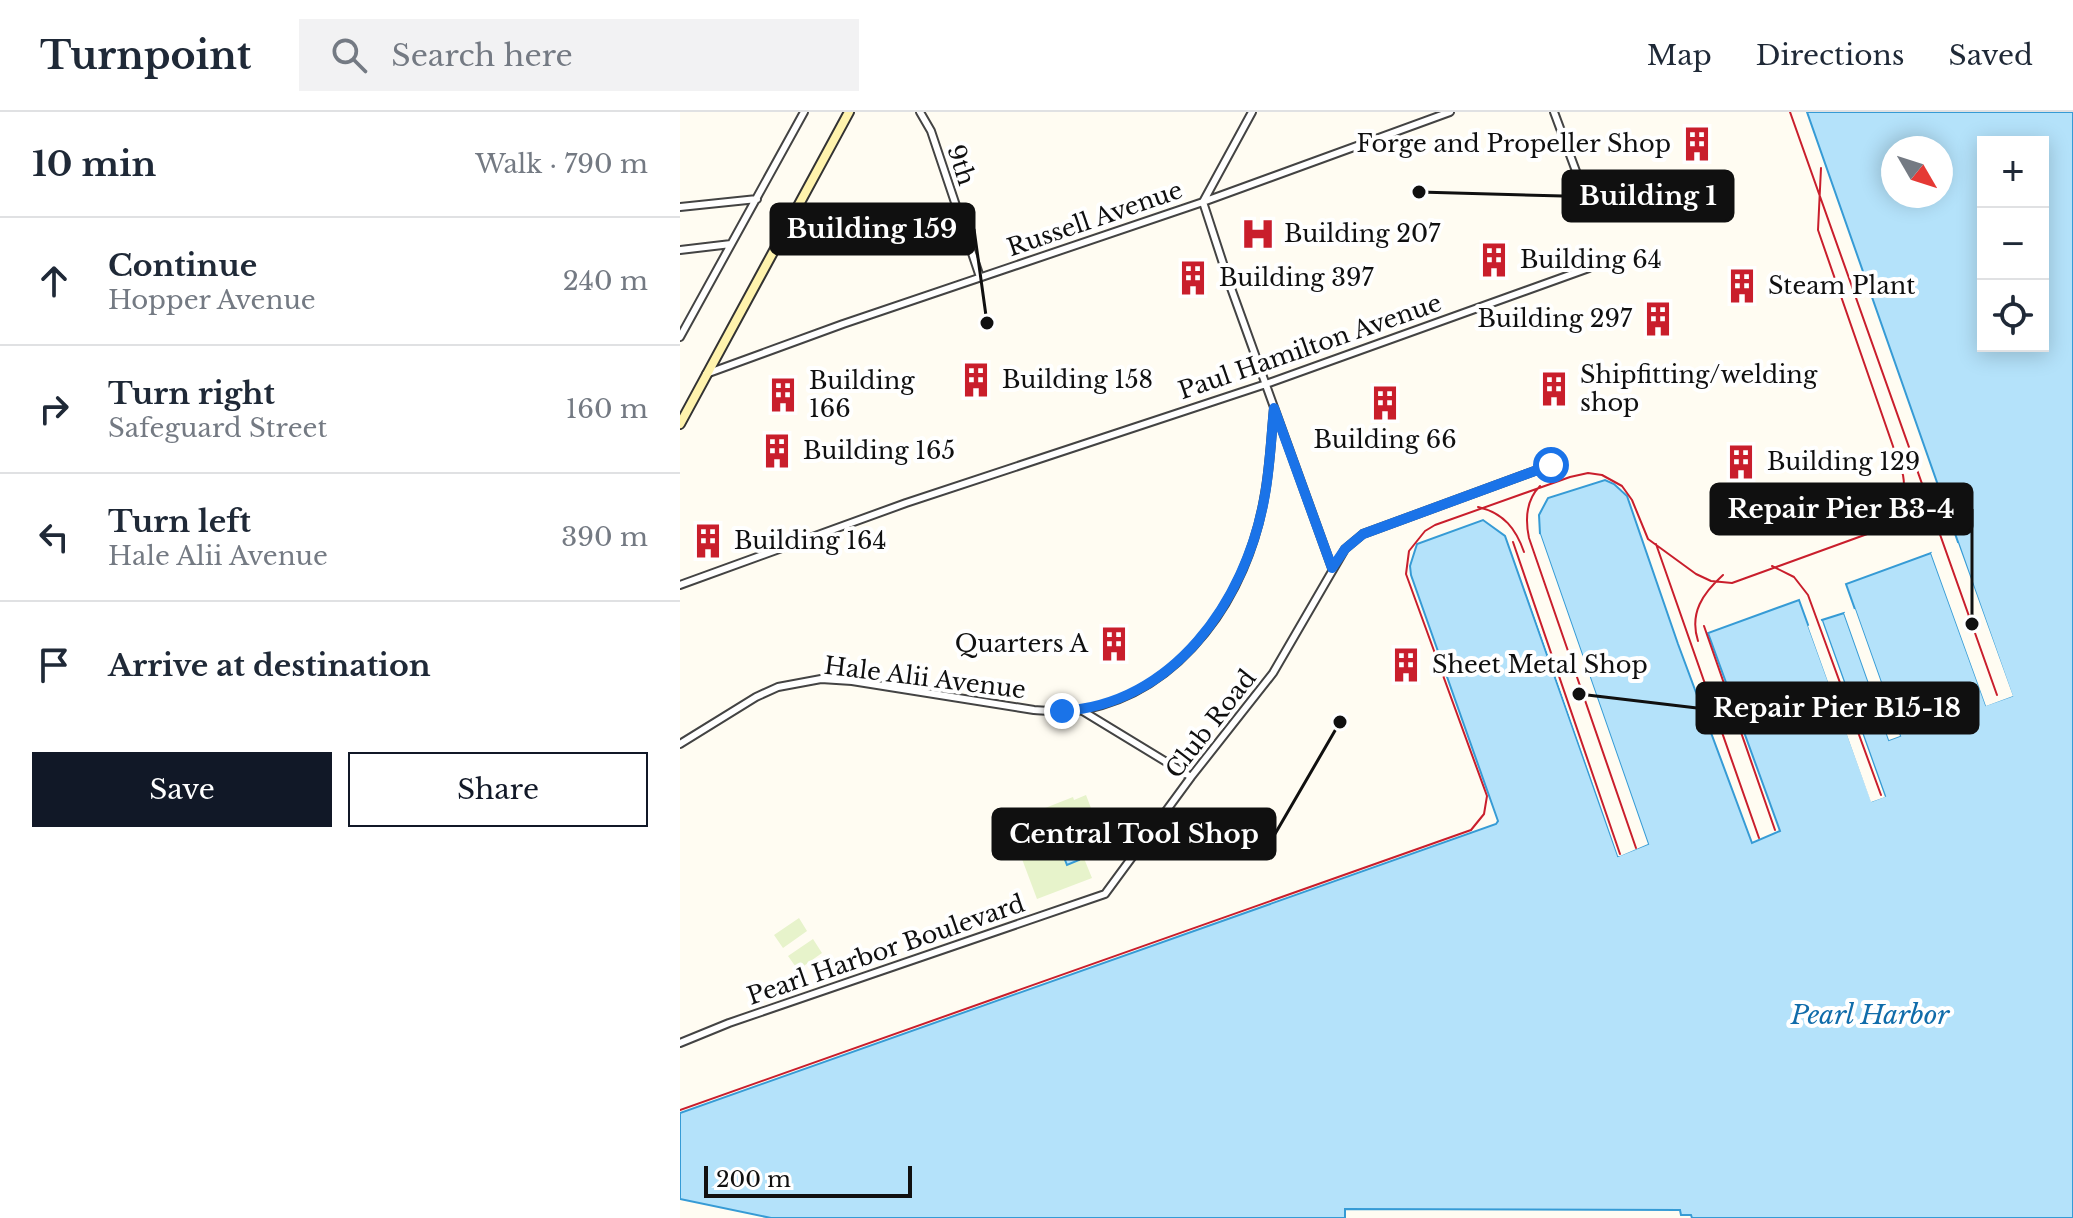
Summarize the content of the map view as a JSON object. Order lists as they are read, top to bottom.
{
  "streets": {
    "street": [
      "9th",
      "Russell Avenue",
      "Paul Hamilton Avenue",
      "Hale Alii Avenue",
      "Club Road",
      "Pearl Harbor Boulevard"
    ]
  },
  "crossings": [
    ["9th", "Russell Avenue"],
    ["Club Road", "Pearl Harbor Boulevard"]
  ],
  "water": ["Pearl Harbor"],
  "places": {
    "building": [
      "Forge and Propeller Shop",
      "Building 64",
      "Building 397",
      "Steam Plant",
      "Building 297",
      "Building 158",
      "Shipfitting/welding shop",
      "Building 166",
      "Building 66",
      "Building 165",
      "Building 129",
      "Building 164",
      "Quarters A",
      "Sheet Metal Shop"
    ],
    "other": [
      "Building 1",
      "Building 159",
      "Repair Pier B3-4",
      "Repair Pier B15-18",
      "Central Tool Shop"
    ],
    "hospital": ["Building 207"]
  },
  "scale_bar": "200 m",
  "north": "bottom right",
  "page": {
    "header": "Turnpoint",
    "search": "Search here",
    "nav": ["Map", "Directions", "Saved"],
    "heading": ["10 min", "Walk · 790 m"],
    "map_buttons": ["+", "−"],
    "list": [
      ["Continue", "Hopper Avenue", "240 m"],
      ["Turn right", "Safeguard Street", "160 m"],
      ["Turn left", "Hale Alii Avenue", "390 m"],
      "Arrive at destination"
    ],
    "buttons": ["Save", "Share"],
    "scale": "200 m"
  }
}
